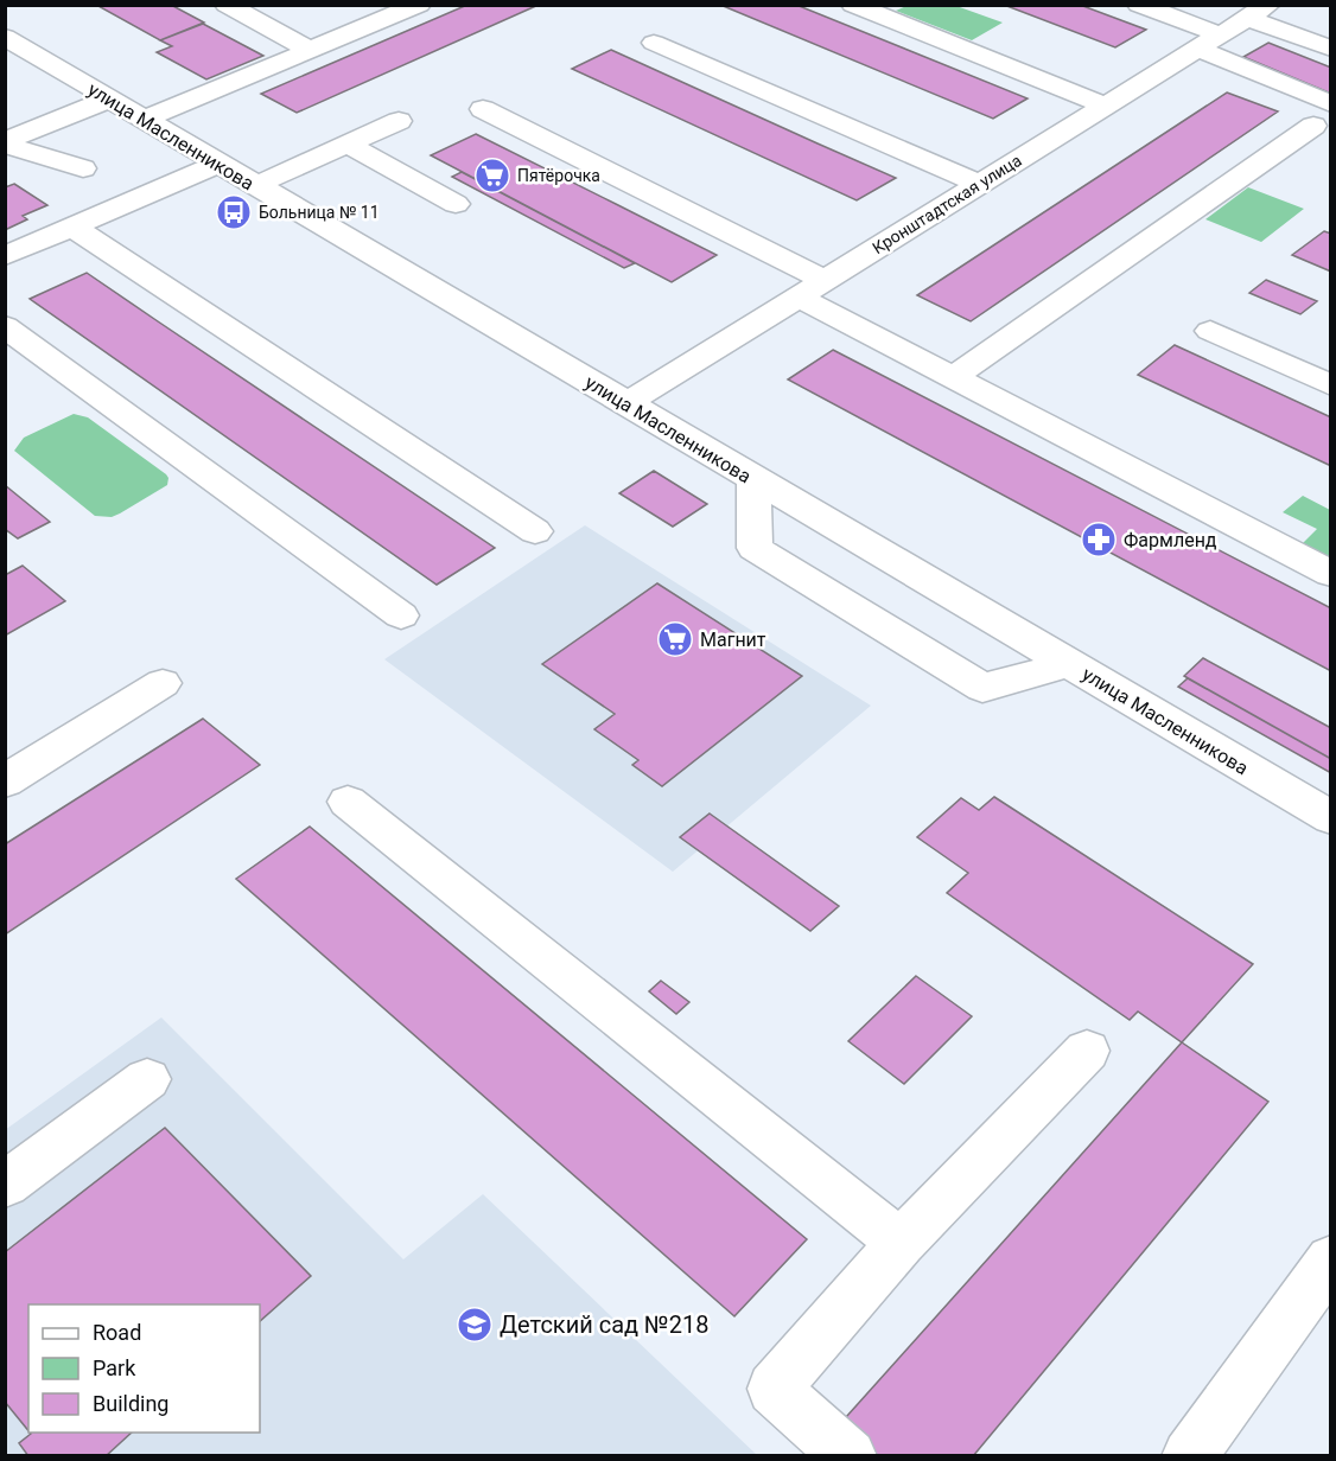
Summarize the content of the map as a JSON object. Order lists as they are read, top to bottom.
{
  "streets": {
    "street": ["улица Масленникова", "Кронштадтская улица"]
  },
  "crossings": [
    ["улица Масленникова", "Кронштадтская улица"]
  ],
  "places": {
    "supermarket": ["Пятёрочка", "Магнит"],
    "bus stop": ["Больница № 11"],
    "pharmacy": ["Фармленд"],
    "school or university": ["Детский сад №218"]
  },
  "legend": ["Road", "Park", "Building"]
}
